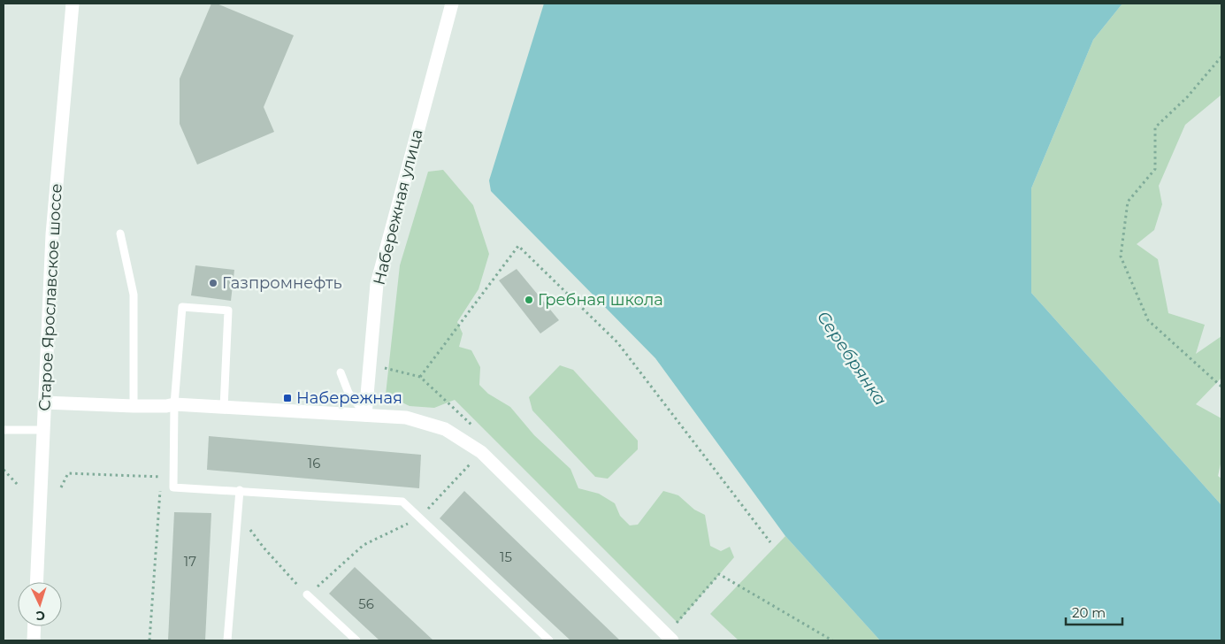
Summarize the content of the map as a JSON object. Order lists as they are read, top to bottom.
{
  "streets": {
    "street": ["Набережная улица", "Старое Ярославское шоссе"]
  },
  "water": ["Серебрянка"],
  "places": {
    "other": ["Газпромнефть", "Гребная школа"],
    "transit": ["Набережная"]
  },
  "house_numbers": [
    "16",
    "15",
    "17",
    "56"
  ],
  "scale_bar": "20 m",
  "north": "bottom"
}
